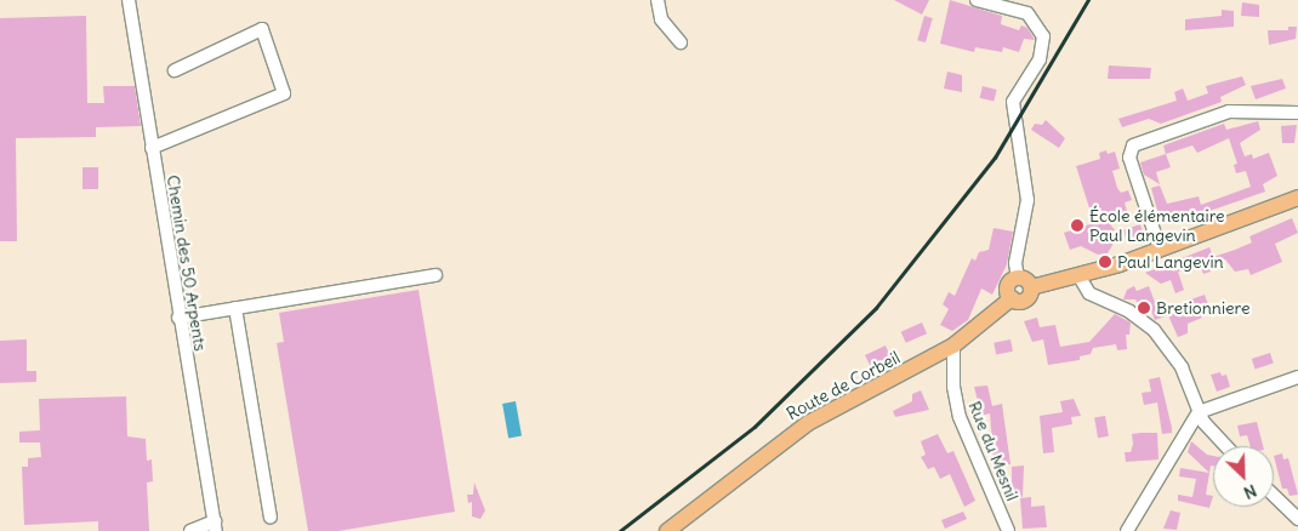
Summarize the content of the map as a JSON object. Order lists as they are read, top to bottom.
{
  "streets": {
    "main road": ["Route de Corbeil"],
    "street": ["Chemin des 50 Arpents", "Rue du Mesnil"]
  },
  "crossings": [
    ["Route de Corbeil", "Rue du Mesnil"]
  ],
  "places": ["École élémentaire Paul Langevin", "Paul Langevin", "Bretionniere"],
  "north": "bottom right"
}
